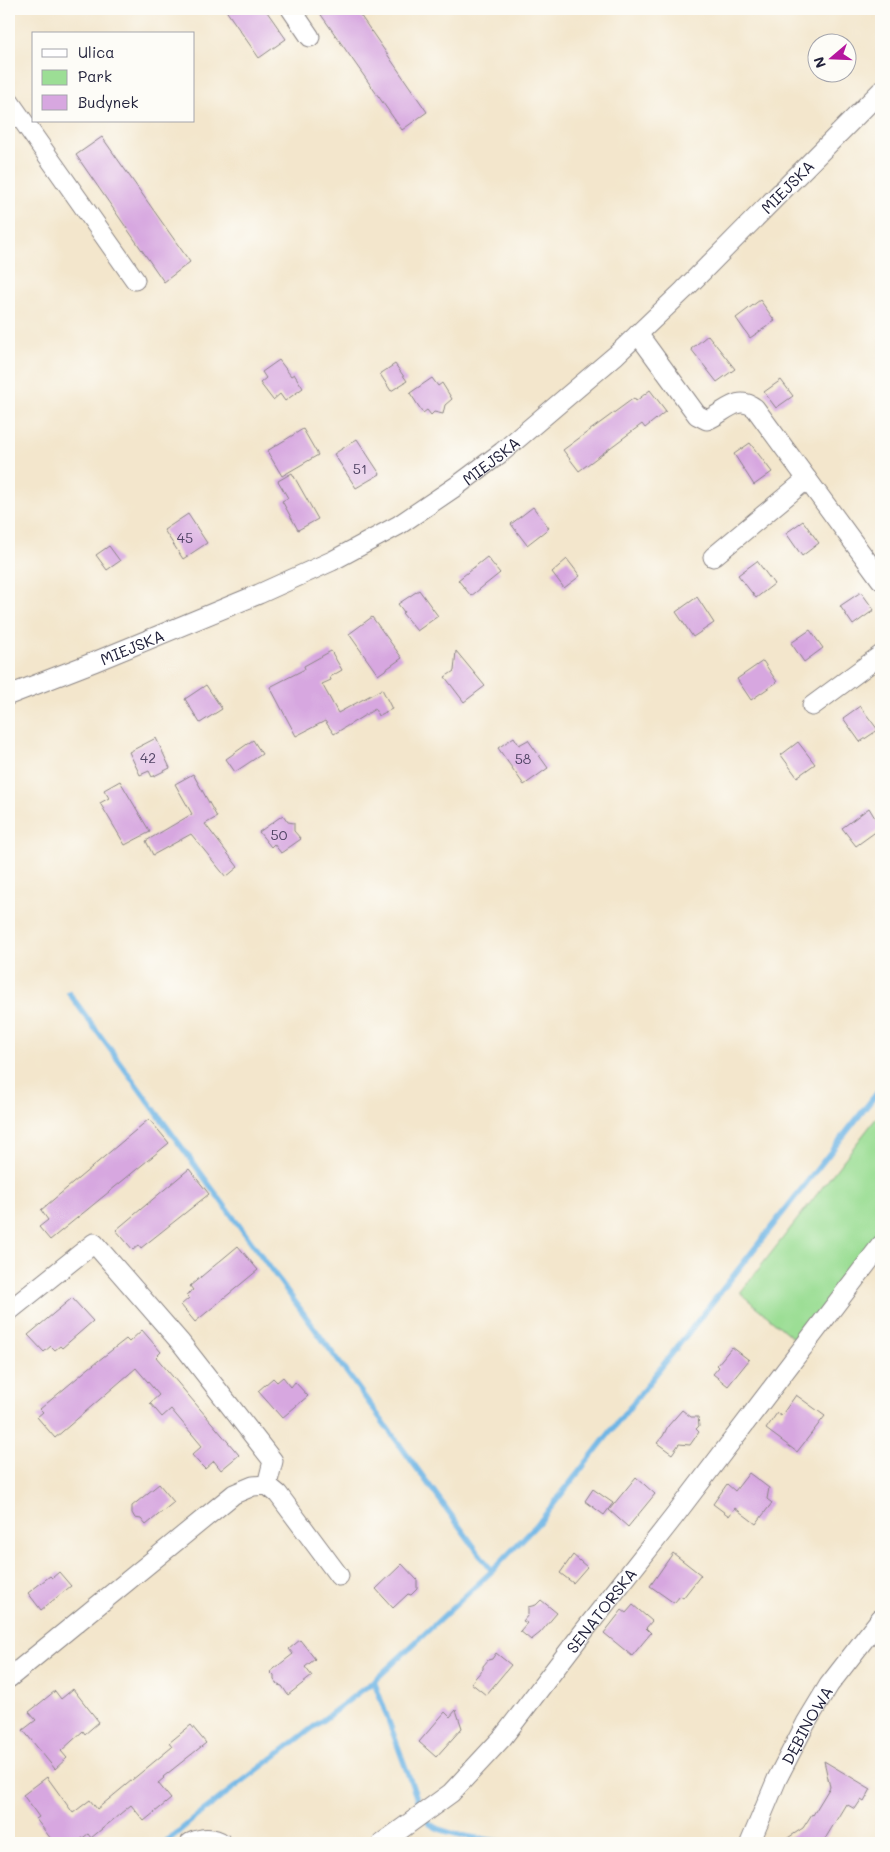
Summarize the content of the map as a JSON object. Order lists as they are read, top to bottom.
{
  "streets": {
    "street": ["MIEJSKA", "SENATORSKA", "DĘBINOWA"]
  },
  "house_numbers": [
    "51",
    "45",
    "42",
    "58",
    "50"
  ],
  "legend": ["Ulica", "Park", "Budynek"],
  "north": "left"
}
